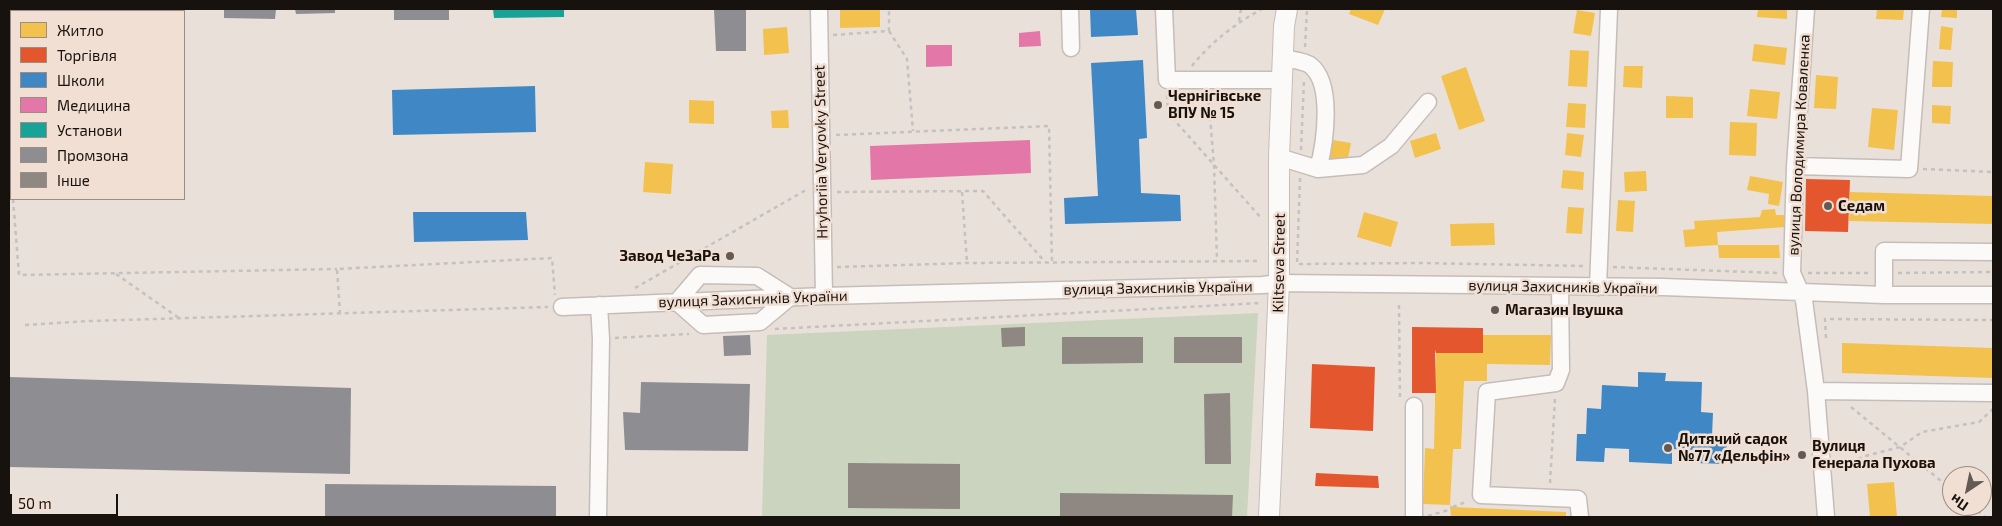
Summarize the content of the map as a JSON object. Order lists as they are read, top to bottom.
{
  "streets": {
    "main road": ["Kiltseva Street"],
    "street": ["вулиця Володимира Коваленка", "Hryhoriia Veryovky Street", "вулиця Захисників України"]
  },
  "crossings": [
    ["вулиця Володимира Коваленка", "вулиця Захисників України"],
    ["Hryhoriia Veryovky Street", "вулиця Захисників України"],
    ["Kiltseva Street", "вулиця Захисників України"]
  ],
  "places": [
    "Чернігівське ВПУ № 15",
    "Седам",
    "Завод ЧеЗаРа",
    "Магазин Івушка",
    "Дитячий садок №77 «Дельфін»",
    "Вулиця Генерала Пухова"
  ],
  "legend": [
    "Житло",
    "Торгівля",
    "Школи",
    "Медицина",
    "Установи",
    "Промзона",
    "Інше"
  ],
  "scale_bar": "50 m",
  "north": "bottom left"
}
